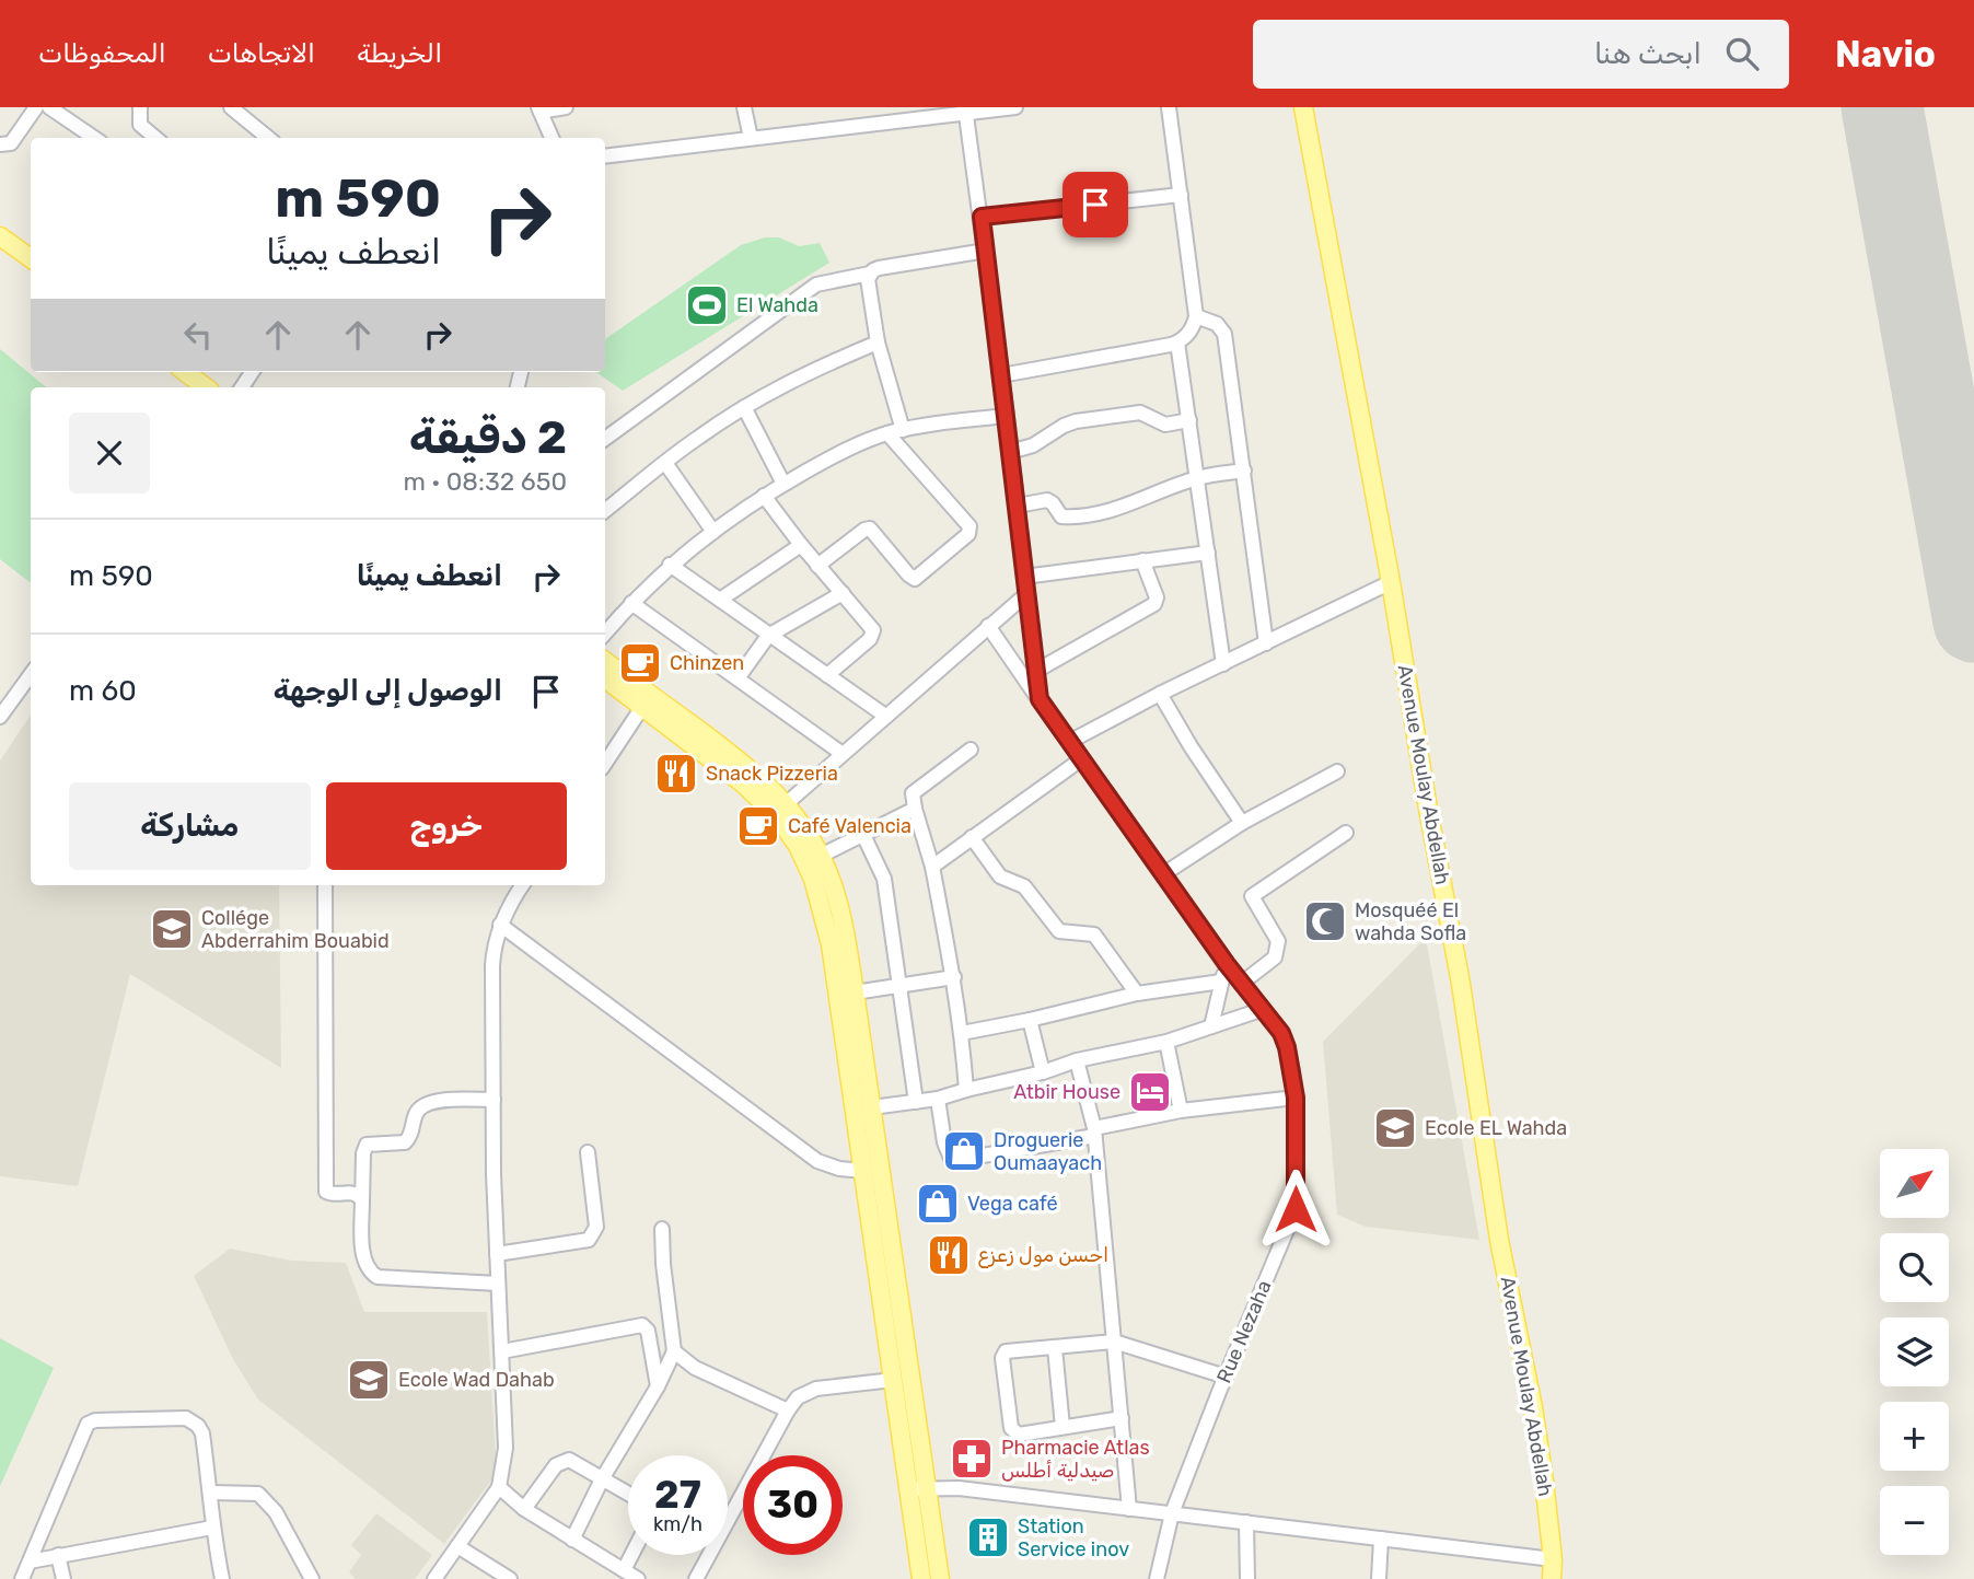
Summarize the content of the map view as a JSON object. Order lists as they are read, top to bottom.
{
  "streets": {
    "main road": ["Avenue Moulay Abdellah"],
    "street": ["Rue Nezaha"]
  },
  "places": {
    "sports": ["El Wahda"],
    "cafe": ["Chinzen", "Café Valencia"],
    "restaurant": ["Snack Pizzeria", "احسن مول زعزع"],
    "mosque": ["Mosquéé El wahda Sofla"],
    "school or university": ["Collége Abderrahim Bouabid", "Ecole EL Wahda", "Ecole Wad Dahab"],
    "hotel": ["Atbir House"],
    "shop": ["Droguerie Oumaayach", "Vega café"],
    "pharmacy": ["Pharmacie Atlas صيدلية أطلس"],
    "building": ["Station Service inov"]
  },
  "north": "top right",
  "page": {
    "header": "Navio",
    "search": "ابحث هنا",
    "nav": ["الخريطة", "الاتجاهات", "المحفوظات"],
    "turn": ["590 m", "انعطف يمينًا"],
    "heading": ["2 دقيقة", "650 m · 08:32"],
    "list": [
      {
        "name": "انعطف يمينًا",
        "value": "590 m"
      },
      {
        "name": "الوصول إلى الوجهة",
        "value": "60 m"
      }
    ],
    "buttons": ["خروج", "مشاركة"],
    "map_buttons": ["+", "−"],
    "speed": "27 km/h",
    "limit": "30"
  }
}
